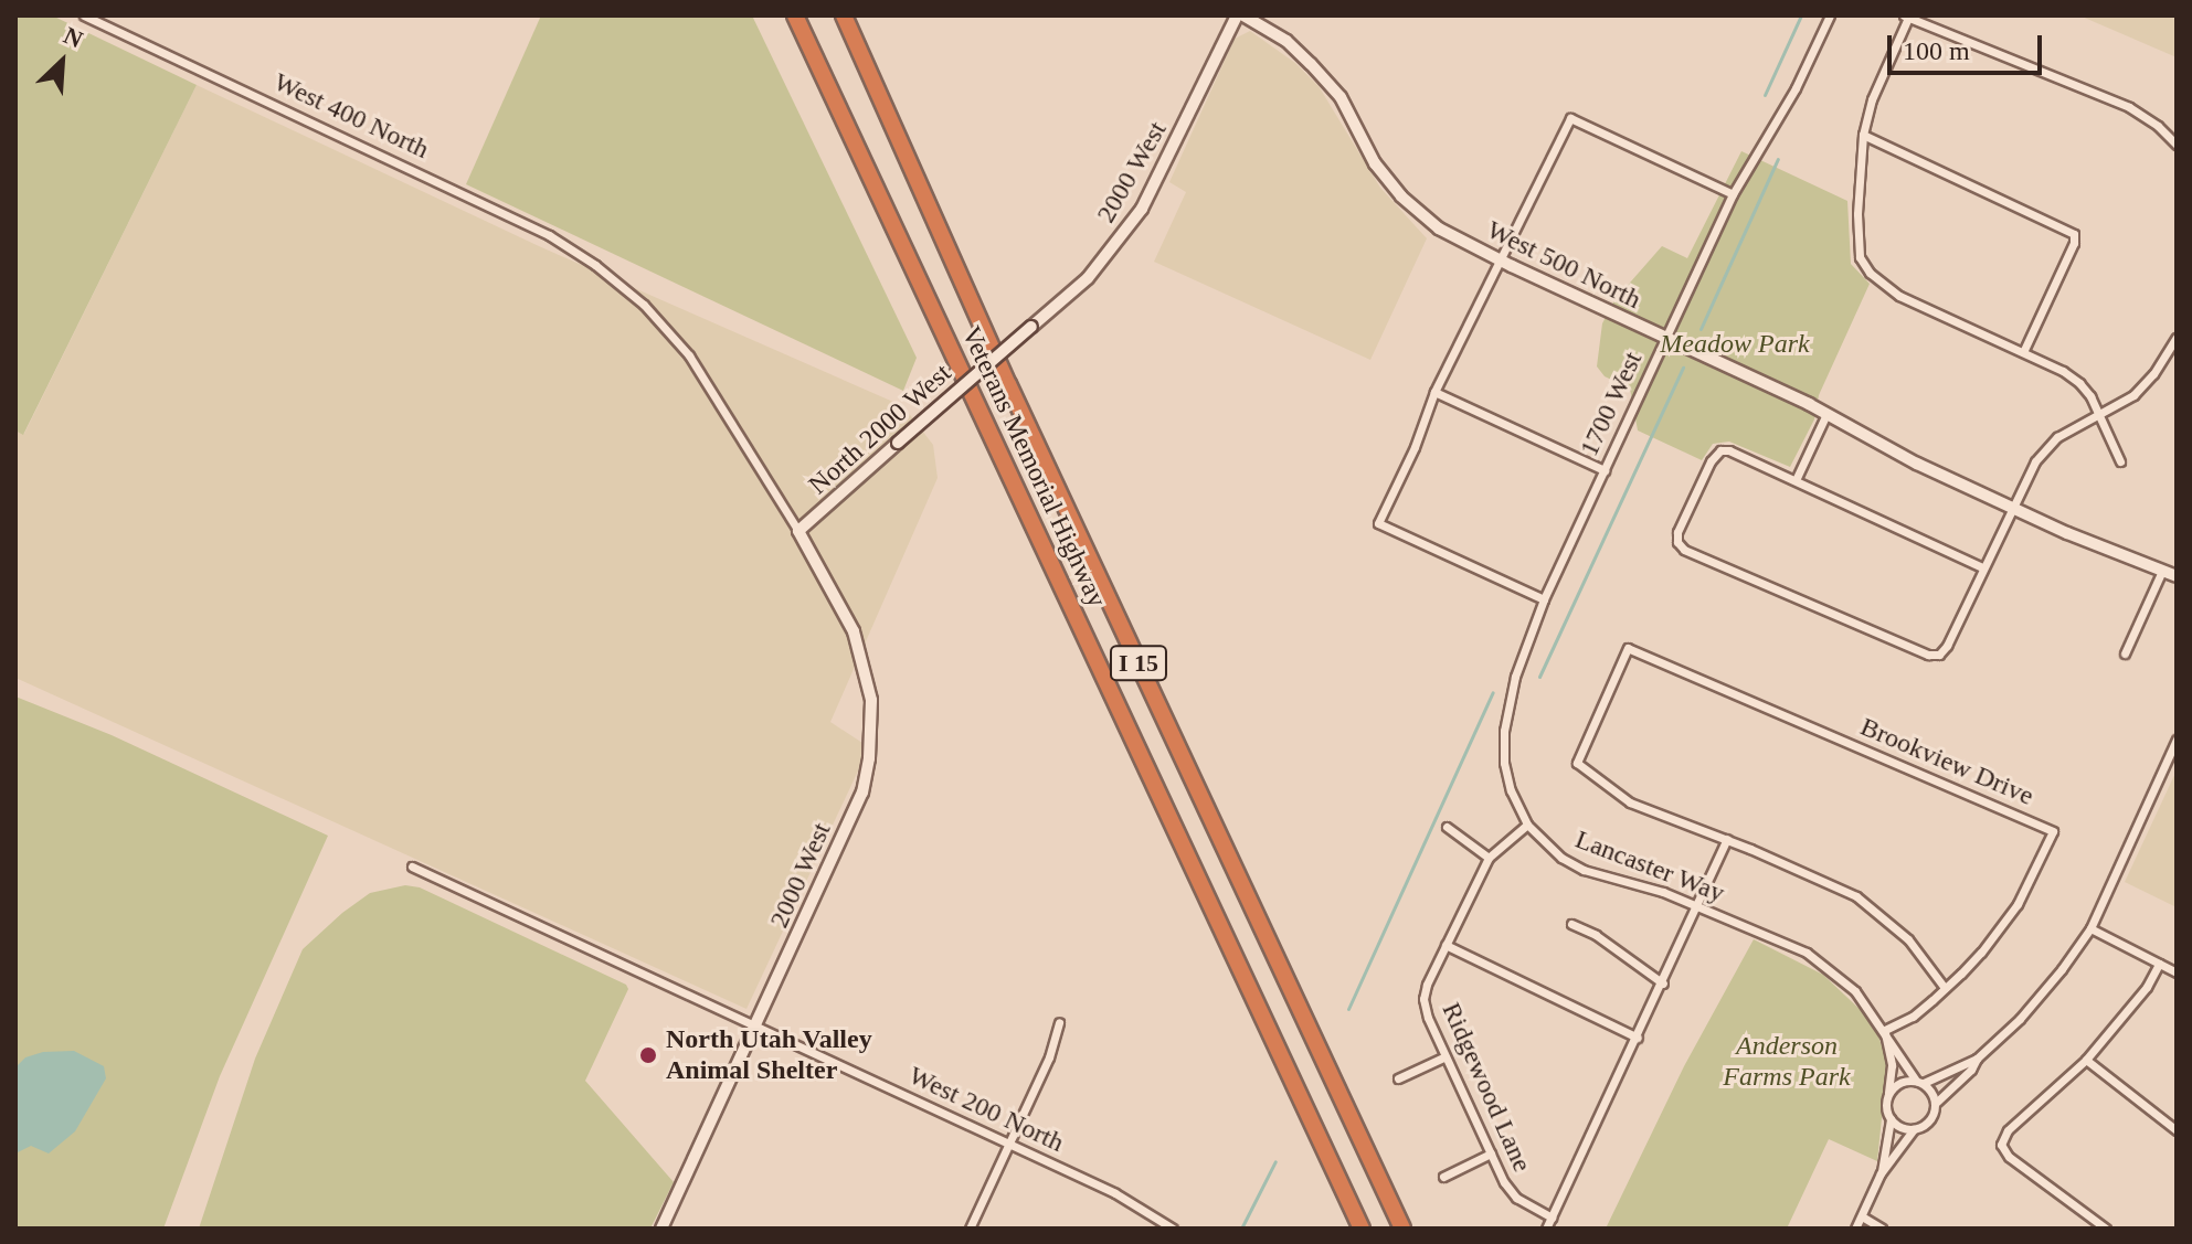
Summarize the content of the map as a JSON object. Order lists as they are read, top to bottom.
{
  "streets": {
    "highway": ["Veterans Memorial Highway", "I 15"],
    "street": [
      "West 400 North",
      "2000 West",
      "West 500 North",
      "1700 West",
      "North 2000 West",
      "Brookview Drive",
      "Lancaster Way",
      "Ridgewood Lane",
      "West 200 North"
    ]
  },
  "crossings": [
    ["West 400 North", "2000 West"],
    ["West 400 North", "North 2000 West"],
    ["2000 West", "West 500 North"],
    ["2000 West", "North 2000 West"],
    ["2000 West", "West 200 North"],
    ["West 500 North", "1700 West"],
    ["1700 West", "Lancaster Way"],
    ["Brookview Drive", "Lancaster Way"],
    ["Lancaster Way", "Ridgewood Lane"]
  ],
  "parks": ["Meadow Park", "Anderson Farms Park"],
  "places": ["North Utah Valley Animal Shelter"],
  "scale_bar": "100 m",
  "north": "top right"
}
